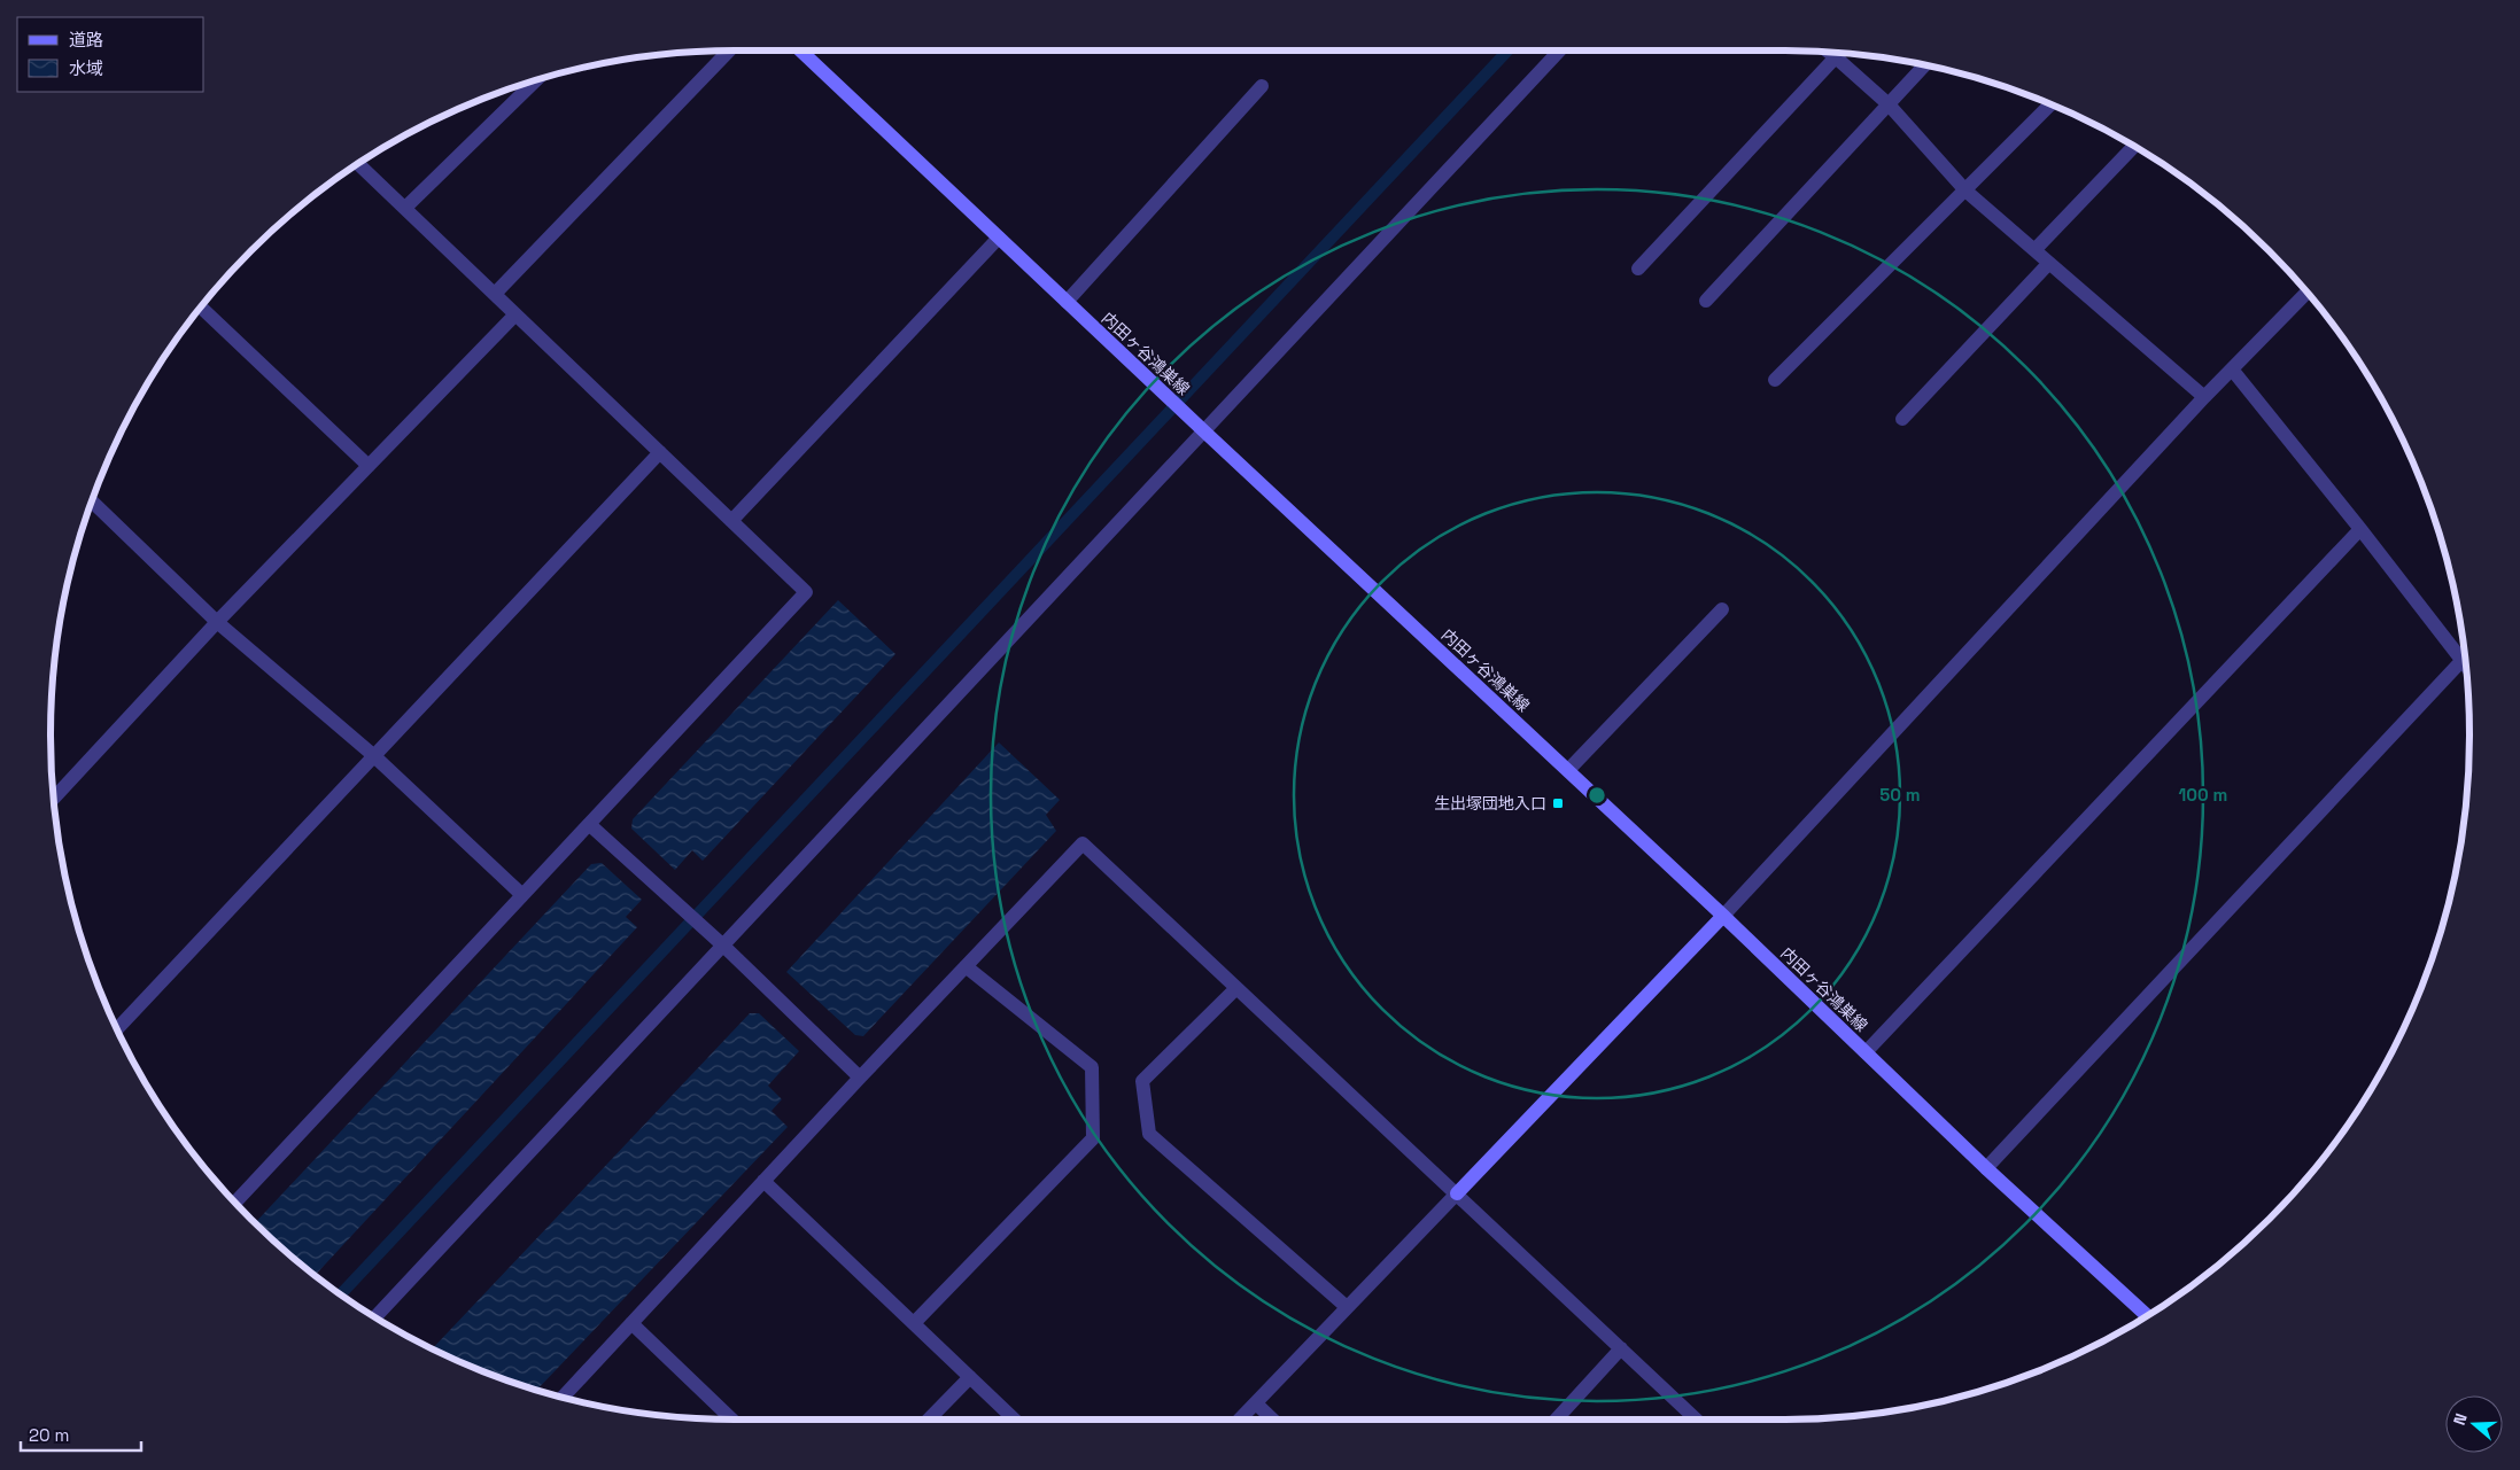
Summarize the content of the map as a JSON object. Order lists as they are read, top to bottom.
{
  "streets": {
    "main road": ["内田ヶ谷鴻巣線"]
  },
  "places": {
    "transit": ["生出塚団地入口"]
  },
  "legend": ["道路", "水域"],
  "scale_bar": "20 m",
  "north": "left",
  "rings": ["50 m", "100 m"]
}
